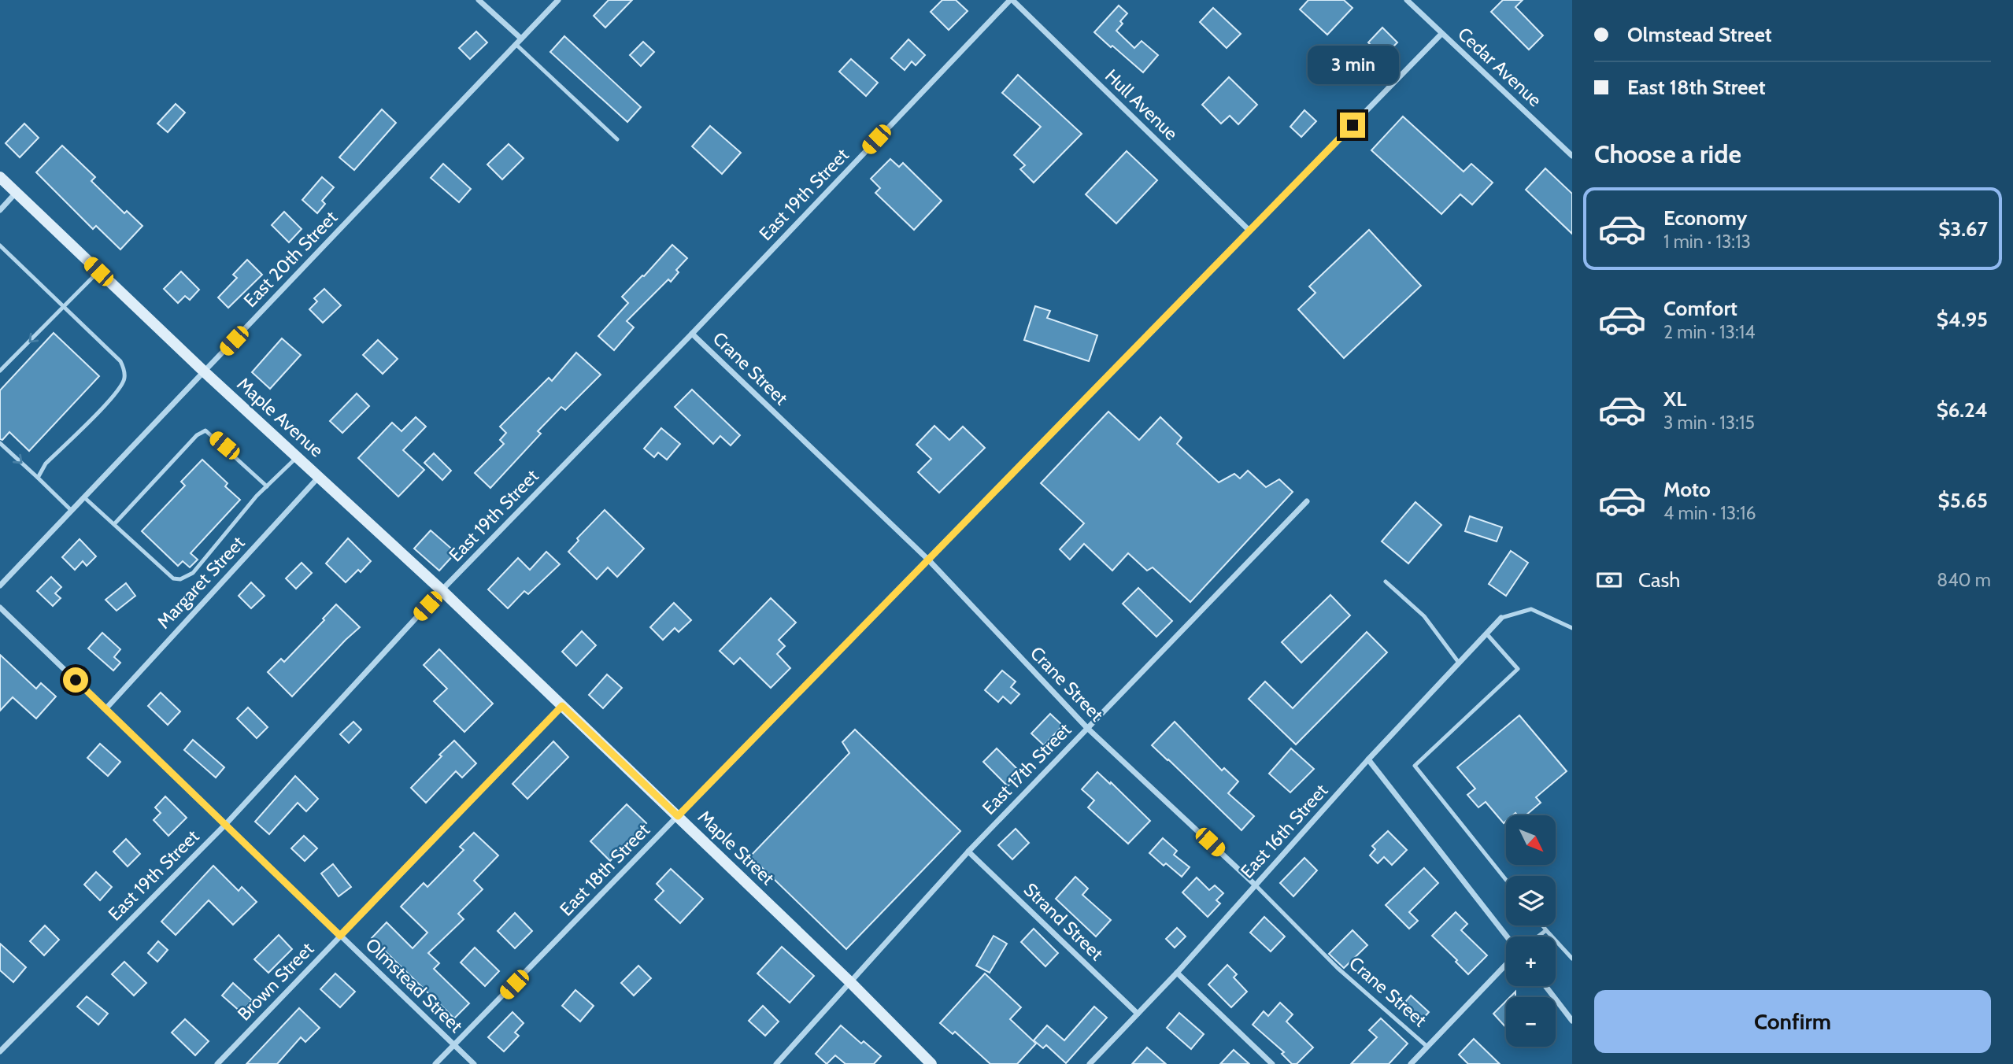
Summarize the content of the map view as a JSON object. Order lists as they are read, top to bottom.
{
  "streets": {
    "main road": ["Maple Avenue", "Maple Street"],
    "street": [
      "Cedar Avenue",
      "Hull Avenue",
      "East 19th Street",
      "East 20th Street",
      "Crane Street",
      "Margaret Street",
      "East 17th Street",
      "East 16th Street",
      "East 18th Street",
      "Strand Street",
      "Brown Street",
      "Olmstead Street"
    ]
  },
  "crossings": [
    ["Cedar Avenue", "East 18th Street"],
    ["Hull Avenue", "East 19th Street"],
    ["Hull Avenue", "East 18th Street"],
    ["East 19th Street", "Crane Street"],
    ["East 19th Street", "Maple Avenue"],
    ["East 19th Street", "Maple Street"],
    ["East 19th Street", "Olmstead Street"],
    ["East 20th Street", "Maple Avenue"],
    ["Crane Street", "East 17th Street"],
    ["Crane Street", "East 16th Street"],
    ["Crane Street", "East 18th Street"],
    ["Maple Avenue", "Margaret Street"],
    ["Maple Avenue", "Maple Street"],
    ["Margaret Street", "Olmstead Street"],
    ["East 17th Street", "Maple Street"],
    ["East 17th Street", "Strand Street"],
    ["East 16th Street", "Strand Street"],
    ["Maple Street", "East 18th Street"],
    ["Maple Street", "Brown Street"],
    ["East 18th Street", "Olmstead Street"],
    ["Brown Street", "Olmstead Street"]
  ],
  "north": "bottom right",
  "page": {
    "banner": ["Olmstead Street", "East 18th Street"],
    "bubble": "3 min",
    "heading": "Choose a ride",
    "list": [
      {
        "name": "Economy",
        "note": "1 min · 13:13",
        "value": "$3.67"
      },
      {
        "name": "Comfort",
        "note": "2 min · 13:14",
        "value": "$4.95"
      },
      {
        "name": "XL",
        "note": "3 min · 13:15",
        "value": "$6.24"
      },
      {
        "name": "Moto",
        "note": "4 min · 13:16",
        "value": "$5.65"
      }
    ],
    "pay": ["Cash", "840 m"],
    "map_buttons": ["+", "−"],
    "buttons": "Confirm"
  }
}
